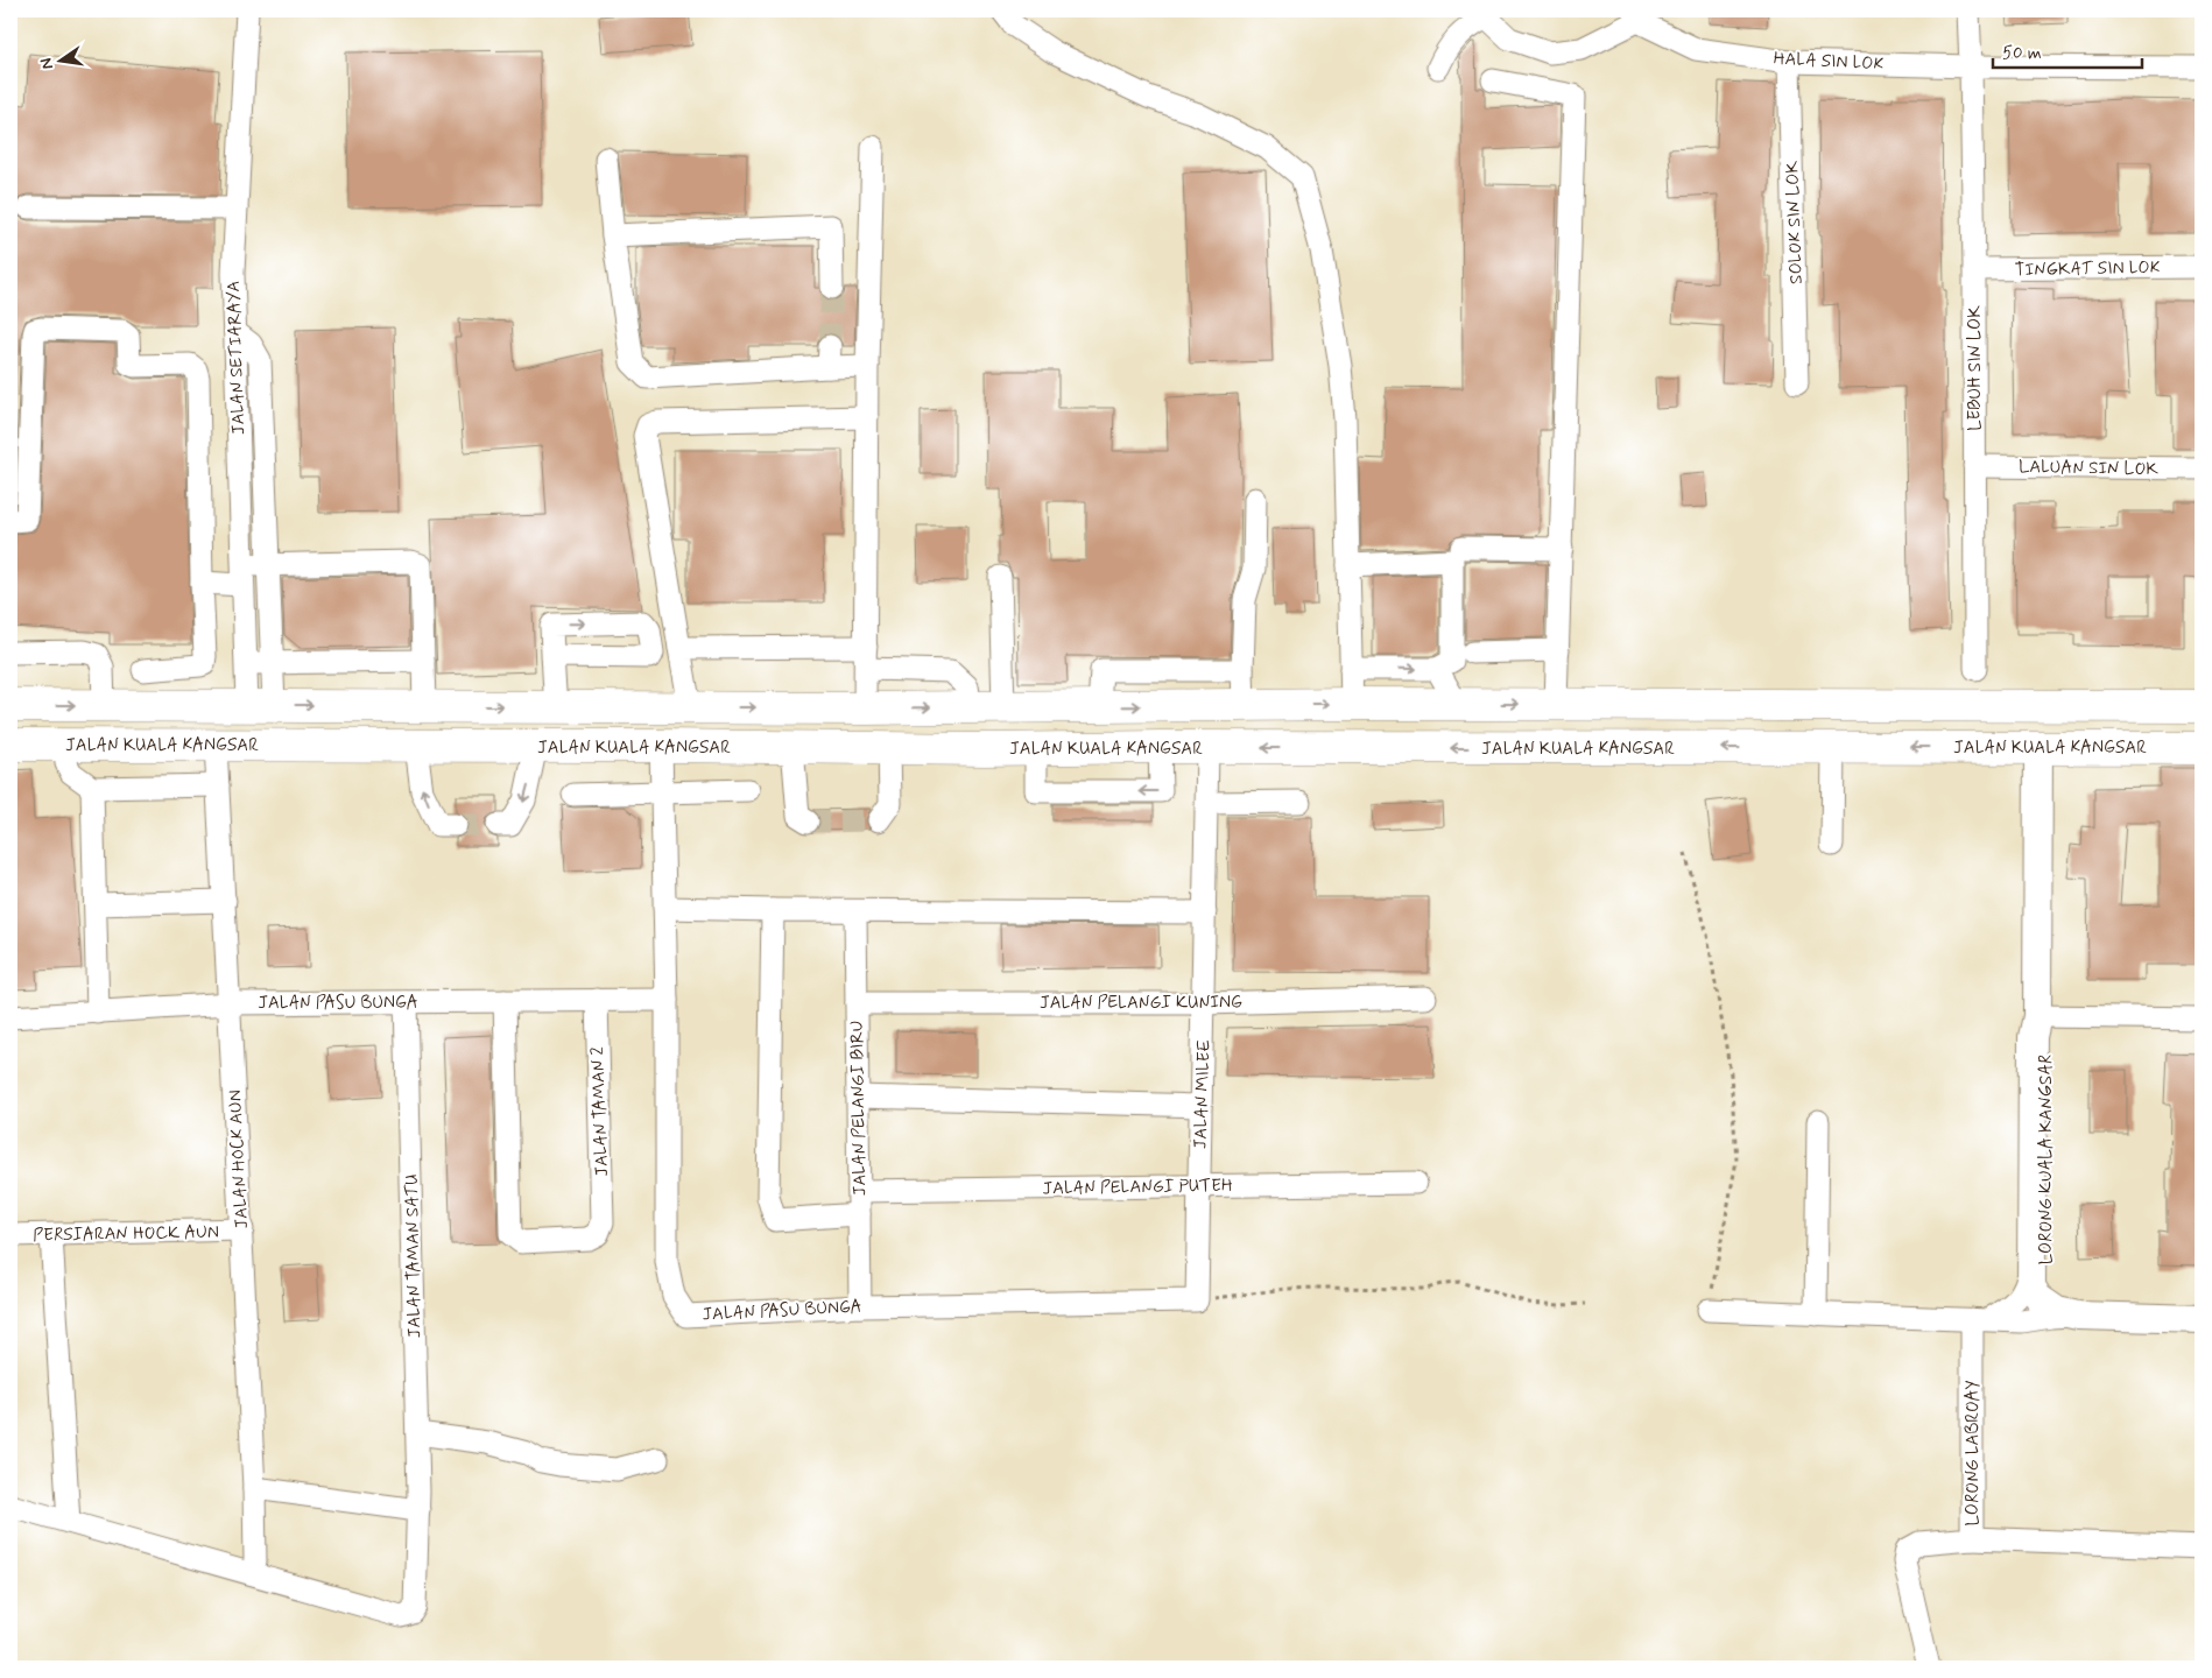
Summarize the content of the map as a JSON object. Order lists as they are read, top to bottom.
{
  "streets": {
    "highway": ["JALAN KUALA KANGSAR"],
    "main road": ["LORONG KUALA KANGSAR"],
    "street": [
      "HALA SIN LOK",
      "SOLOK SIN LOK",
      "TINGKAT SIN LOK",
      "JALAN SETIARAYA",
      "LEBUH SIN LOK",
      "LALUAN SIN LOK",
      "JALAN PASU BUNGA",
      "JALAN PELANGI KUNING",
      "JALAN MILEE",
      "JALAN PELANGI BIRU",
      "JALAN TAMAN 2",
      "JALAN HOCK AUN",
      "JALAN PELANGI PUTEH",
      "PERSIARAN HOCK AUN",
      "JALAN TAMAN SATU",
      "LORONG LABROAY"
    ]
  },
  "crossings": [
    ["HALA SIN LOK", "SOLOK SIN LOK"],
    ["HALA SIN LOK", "LEBUH SIN LOK"],
    ["TINGKAT SIN LOK", "LEBUH SIN LOK"],
    ["LEBUH SIN LOK", "LALUAN SIN LOK"],
    ["JALAN KUALA KANGSAR", "JALAN PASU BUNGA"],
    ["JALAN KUALA KANGSAR", "JALAN MILEE"],
    ["JALAN KUALA KANGSAR", "JALAN HOCK AUN"],
    ["JALAN KUALA KANGSAR", "LORONG KUALA KANGSAR"],
    ["JALAN PASU BUNGA", "JALAN MILEE"],
    ["JALAN PASU BUNGA", "JALAN PELANGI BIRU"],
    ["JALAN PASU BUNGA", "JALAN TAMAN 2"],
    ["JALAN PASU BUNGA", "JALAN HOCK AUN"],
    ["JALAN PASU BUNGA", "JALAN TAMAN SATU"],
    ["JALAN PELANGI KUNING", "JALAN MILEE"],
    ["JALAN PELANGI KUNING", "JALAN PELANGI BIRU"],
    ["JALAN MILEE", "JALAN PELANGI PUTEH"],
    ["JALAN PELANGI BIRU", "JALAN PELANGI PUTEH"],
    ["JALAN HOCK AUN", "PERSIARAN HOCK AUN"],
    ["JALAN HOCK AUN", "JALAN TAMAN SATU"]
  ],
  "scale_bar": "50 m",
  "north": "left"
}
